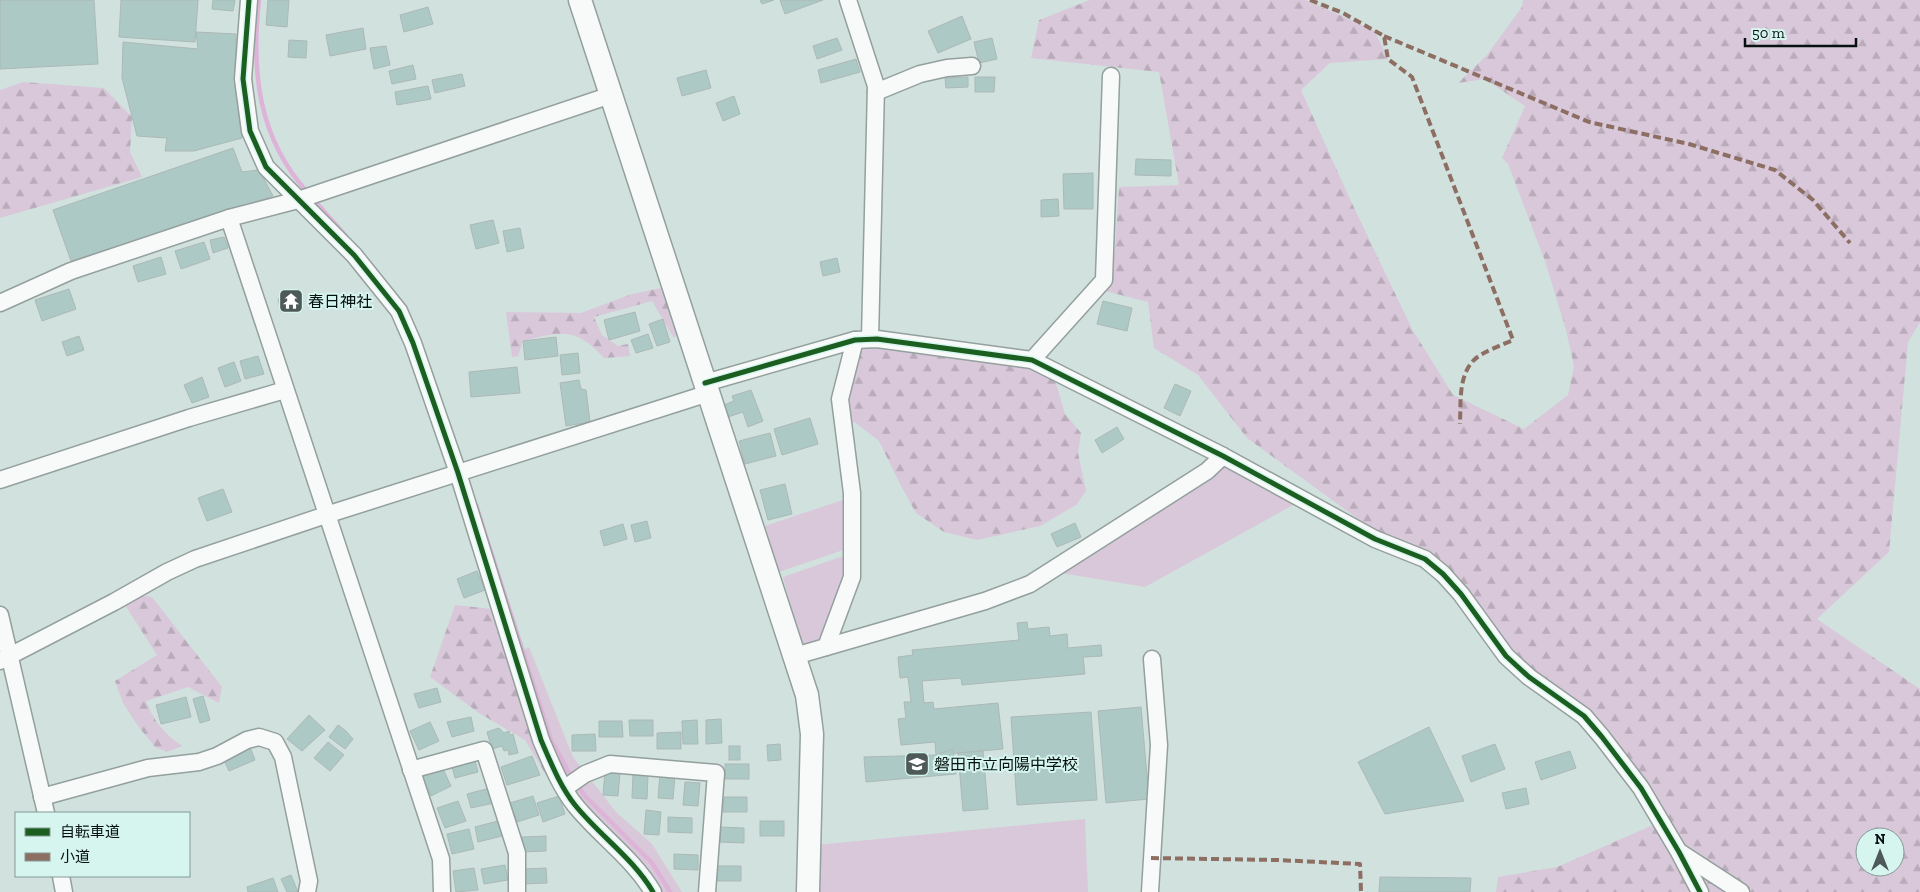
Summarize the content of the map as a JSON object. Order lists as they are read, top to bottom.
{
  "places": {
    "temple": ["春日神社"],
    "school or university": ["磐田市立向陽中学校"]
  },
  "legend": ["自転車道", "小道"],
  "scale_bar": "50 m",
  "north": "top"
}
